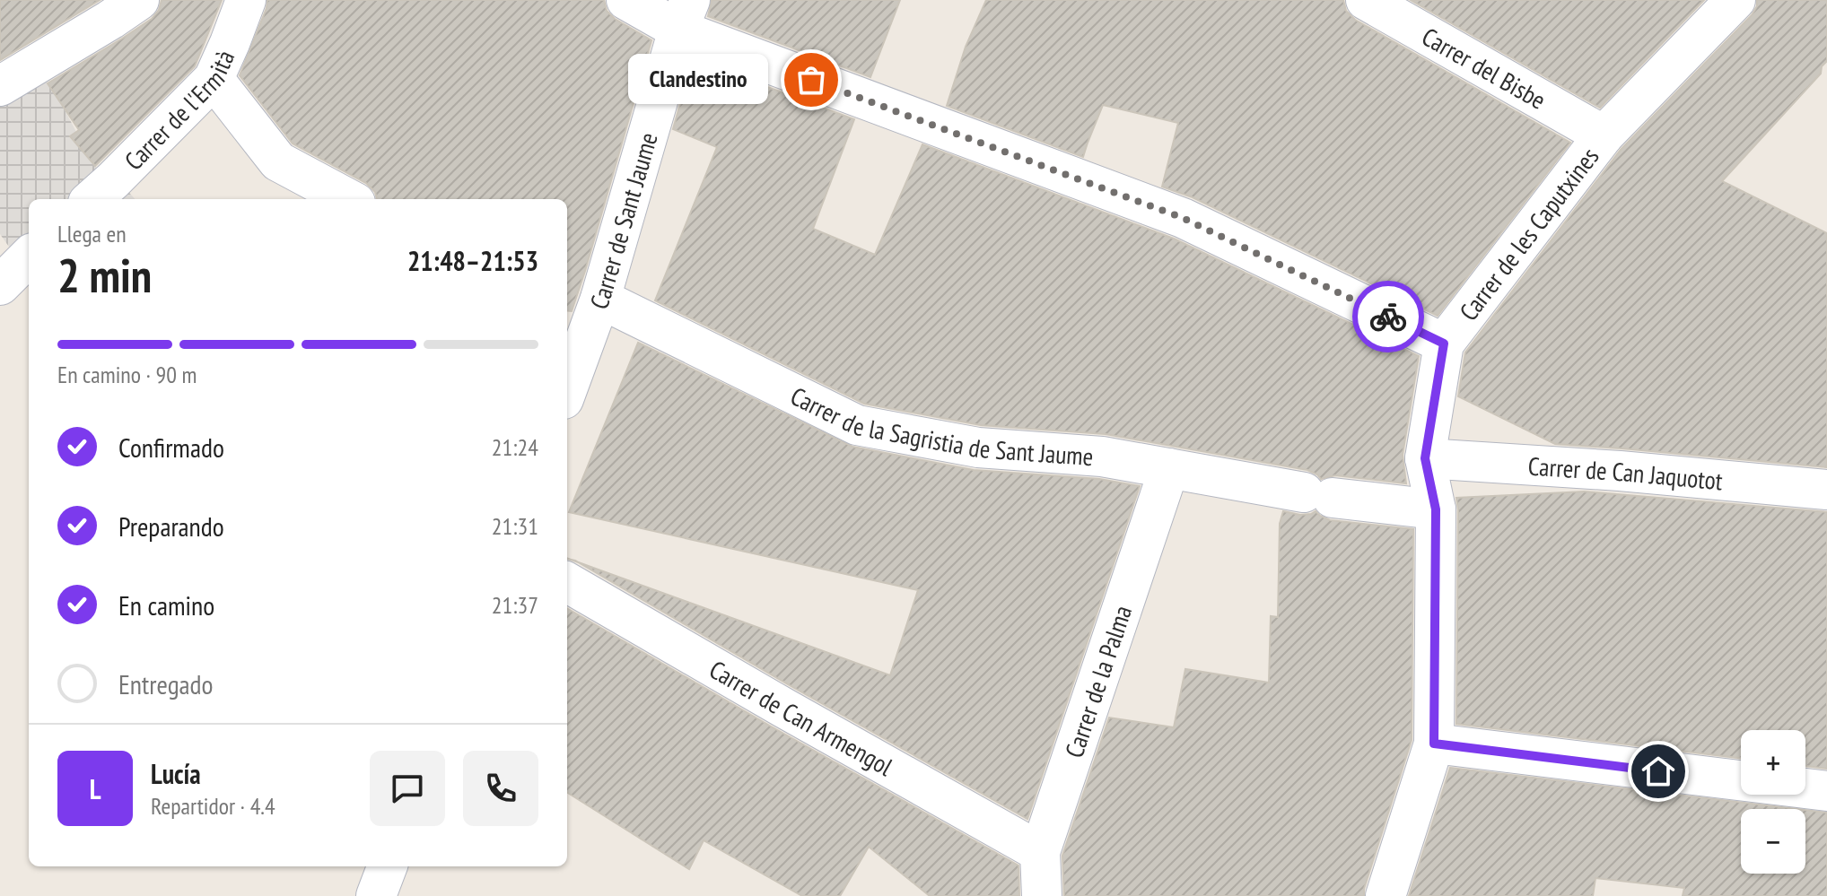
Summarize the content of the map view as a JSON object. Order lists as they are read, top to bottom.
{
  "streets": {
    "street": [
      "Carrer del Bisbe",
      "Carrer de l'Ermità",
      "Carrer de Sant Jaume",
      "Carrer de les Caputxines",
      "Carrer de la Sagristia de Sant Jaume",
      "Carrer de Can Jaquotot",
      "Carrer de la Palma",
      "Carrer de Can Armengol"
    ]
  },
  "crossings": [
    ["Carrer del Bisbe", "Carrer de les Caputxines"],
    ["Carrer de Sant Jaume", "Carrer de la Sagristia de Sant Jaume"],
    ["Carrer de les Caputxines", "Carrer de la Sagristia de Sant Jaume"],
    ["Carrer de les Caputxines", "Carrer de Can Jaquotot"],
    ["Carrer de la Sagristia de Sant Jaume", "Carrer de la Palma"],
    ["Carrer de la Palma", "Carrer de Can Armengol"]
  ],
  "places": ["Clandestino"],
  "page": {
    "bubble": "Clandestino",
    "heading": ["2 min", "Llega en", "21:48–21:53"],
    "panel": ["Lucía", "Repartidor · 4.4"],
    "bar": "En camino · 90 m",
    "list": [
      ["Confirmado", "21:24"],
      ["Preparando", "21:31"],
      ["En camino", "21:37"],
      "Entregado"
    ],
    "map_buttons": ["+", "−"],
    "round": "L"
  }
}
